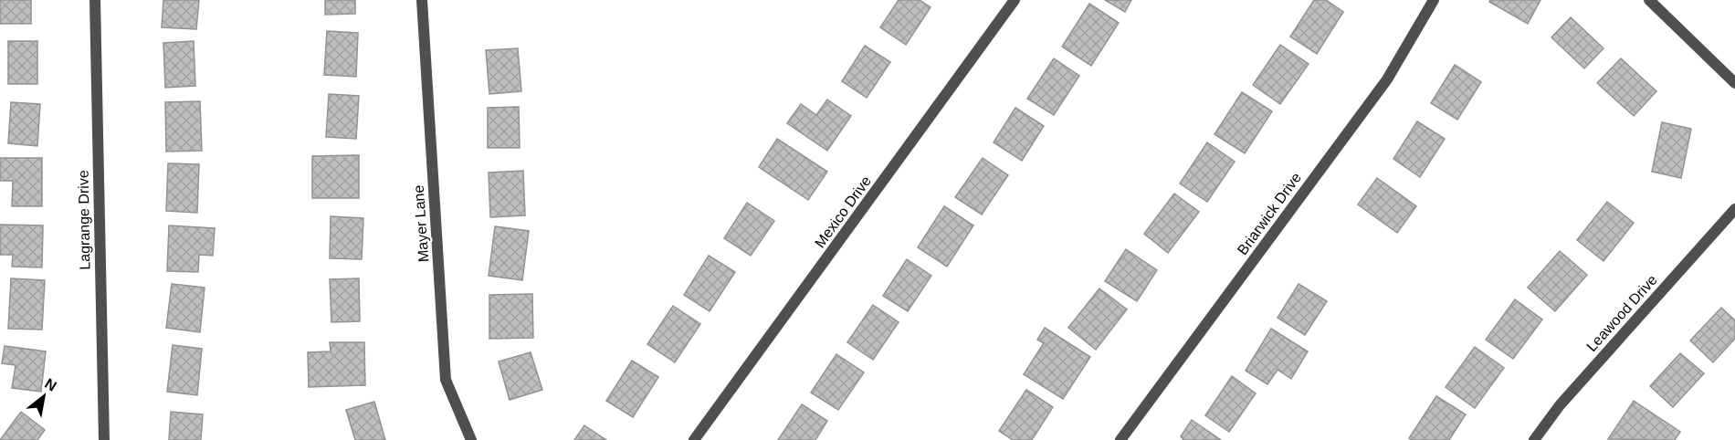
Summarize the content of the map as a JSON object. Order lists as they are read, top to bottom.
{
  "streets": {
    "street": [
      "Mexico Drive",
      "Briarwick Drive",
      "Lagrange Drive",
      "Mayer Lane",
      "Leawood Drive"
    ]
  },
  "north": "top right"
}
